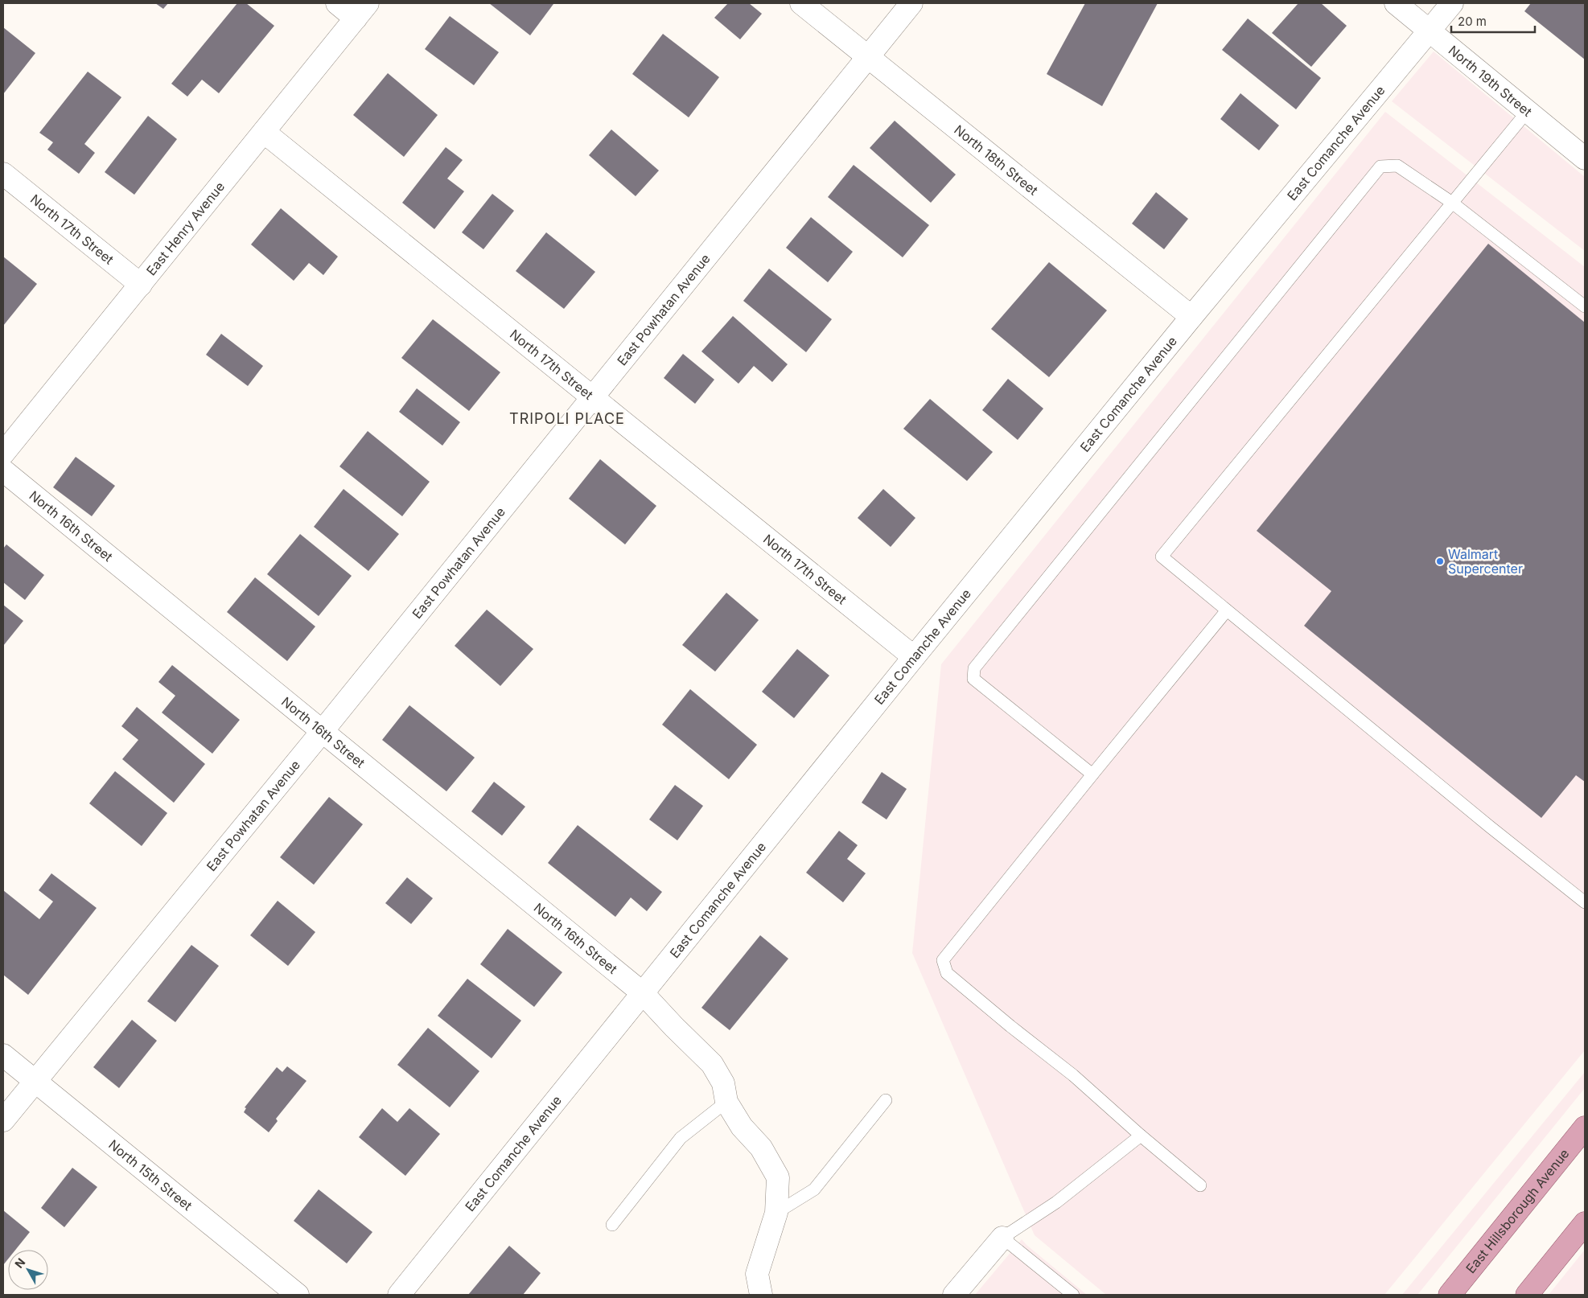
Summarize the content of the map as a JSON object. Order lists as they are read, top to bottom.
{
  "streets": {
    "main road": ["East Hillsborough Avenue"],
    "street": [
      "North 19th Street",
      "East Comanche Avenue",
      "North 18th Street",
      "East Henry Avenue",
      "North 17th Street",
      "East Powhatan Avenue",
      "North 16th Street",
      "North 15th Street"
    ]
  },
  "crossings": [
    ["North 19th Street", "East Comanche Avenue"],
    ["East Comanche Avenue", "North 18th Street"],
    ["East Comanche Avenue", "North 17th Street"],
    ["East Comanche Avenue", "North 16th Street"],
    ["North 18th Street", "East Powhatan Avenue"],
    ["East Henry Avenue", "North 17th Street"],
    ["North 17th Street", "East Powhatan Avenue"],
    ["East Powhatan Avenue", "North 16th Street"],
    ["East Powhatan Avenue", "North 15th Street"]
  ],
  "districts": ["TRIPOLI PLACE"],
  "places": ["Walmart Supercenter"],
  "scale_bar": "20 m",
  "north": "top left"
}
